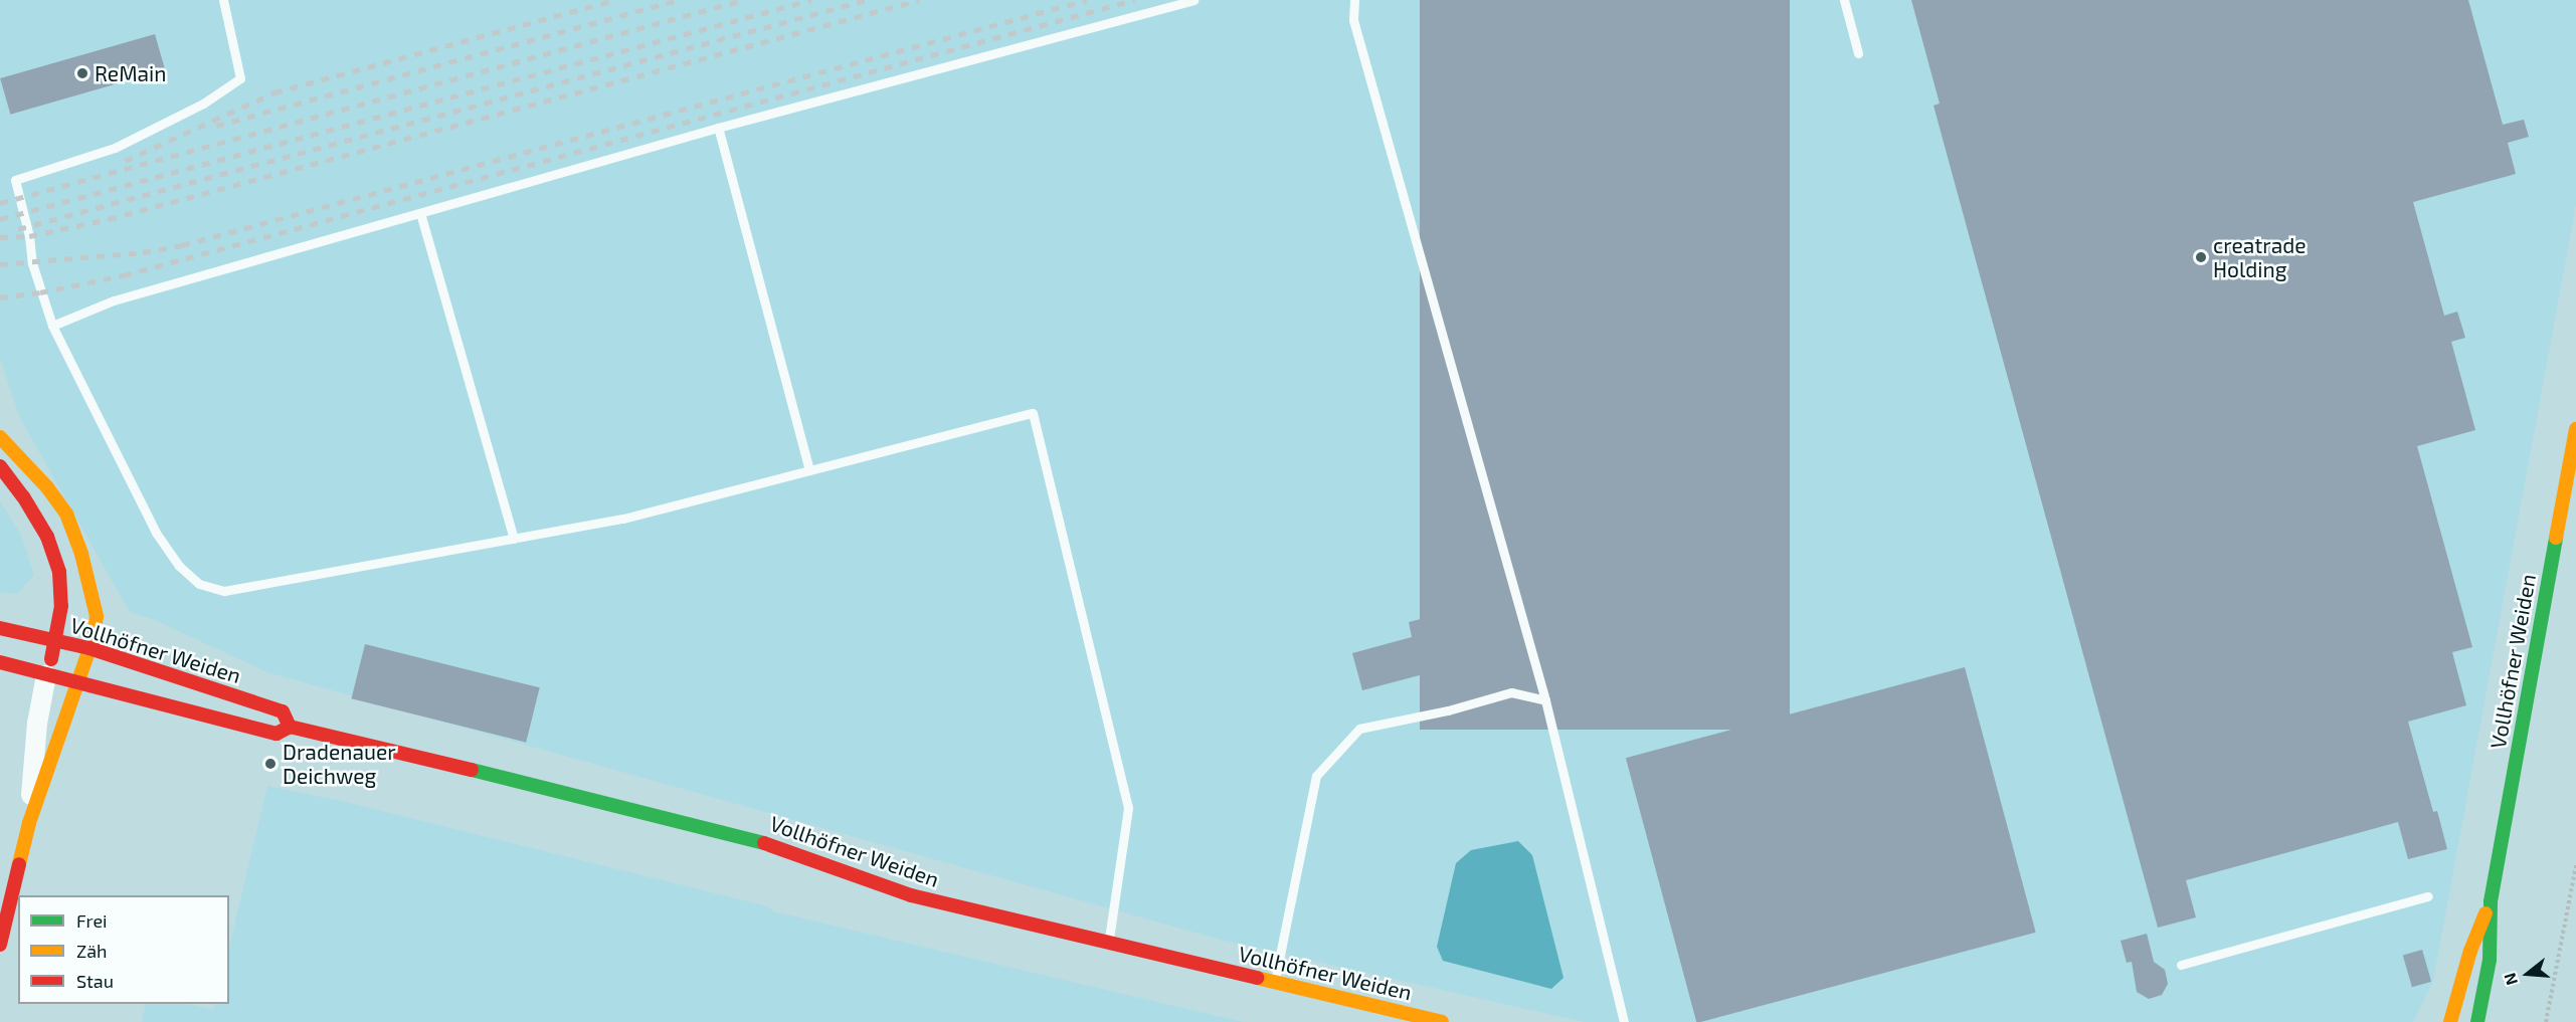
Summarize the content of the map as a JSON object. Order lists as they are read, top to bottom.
{
  "streets": {
    "main road": ["Vollhöfner Weiden"]
  },
  "places": ["ReMain", "creatrade Holding", "Dradenauer Deichweg"],
  "legend": ["Frei", "Zäh", "Stau"],
  "north": "left"
}
